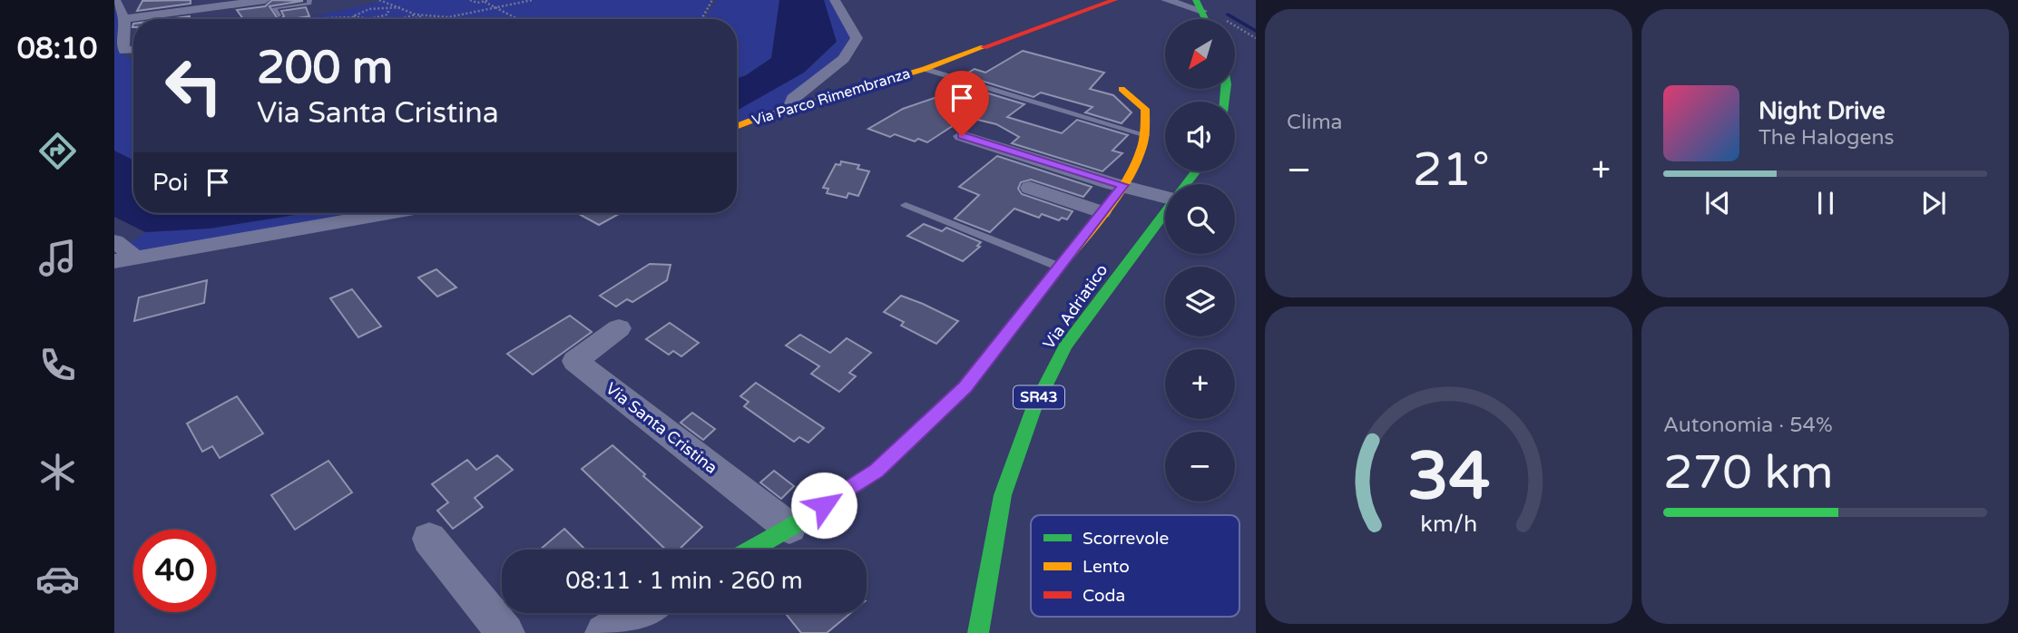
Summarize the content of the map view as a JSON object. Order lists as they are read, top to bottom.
{
  "streets": {
    "street": [
      "Via Parco Rimembranza",
      "Via Adriatico",
      "SR43",
      "Via Santa Cristina"
    ]
  },
  "legend": ["Scorrevole", "Lento", "Coda"],
  "north": "bottom left",
  "page": {
    "tabs": "08:10",
    "tile": [
      "Clima",
      ["Autonomia · 54%", "270 km"]
    ],
    "map_buttons": ["+", "−"],
    "turn": ["200 m", "Via Santa Cristina"],
    "song": ["Night Drive", "The Halogens"],
    "heat": ["−", "21°", "+"],
    "then": "Poi",
    "limit": "40",
    "trip": "08:11 · 1 min · 260 m",
    "gauge": ["34", "km/h"]
  }
}
